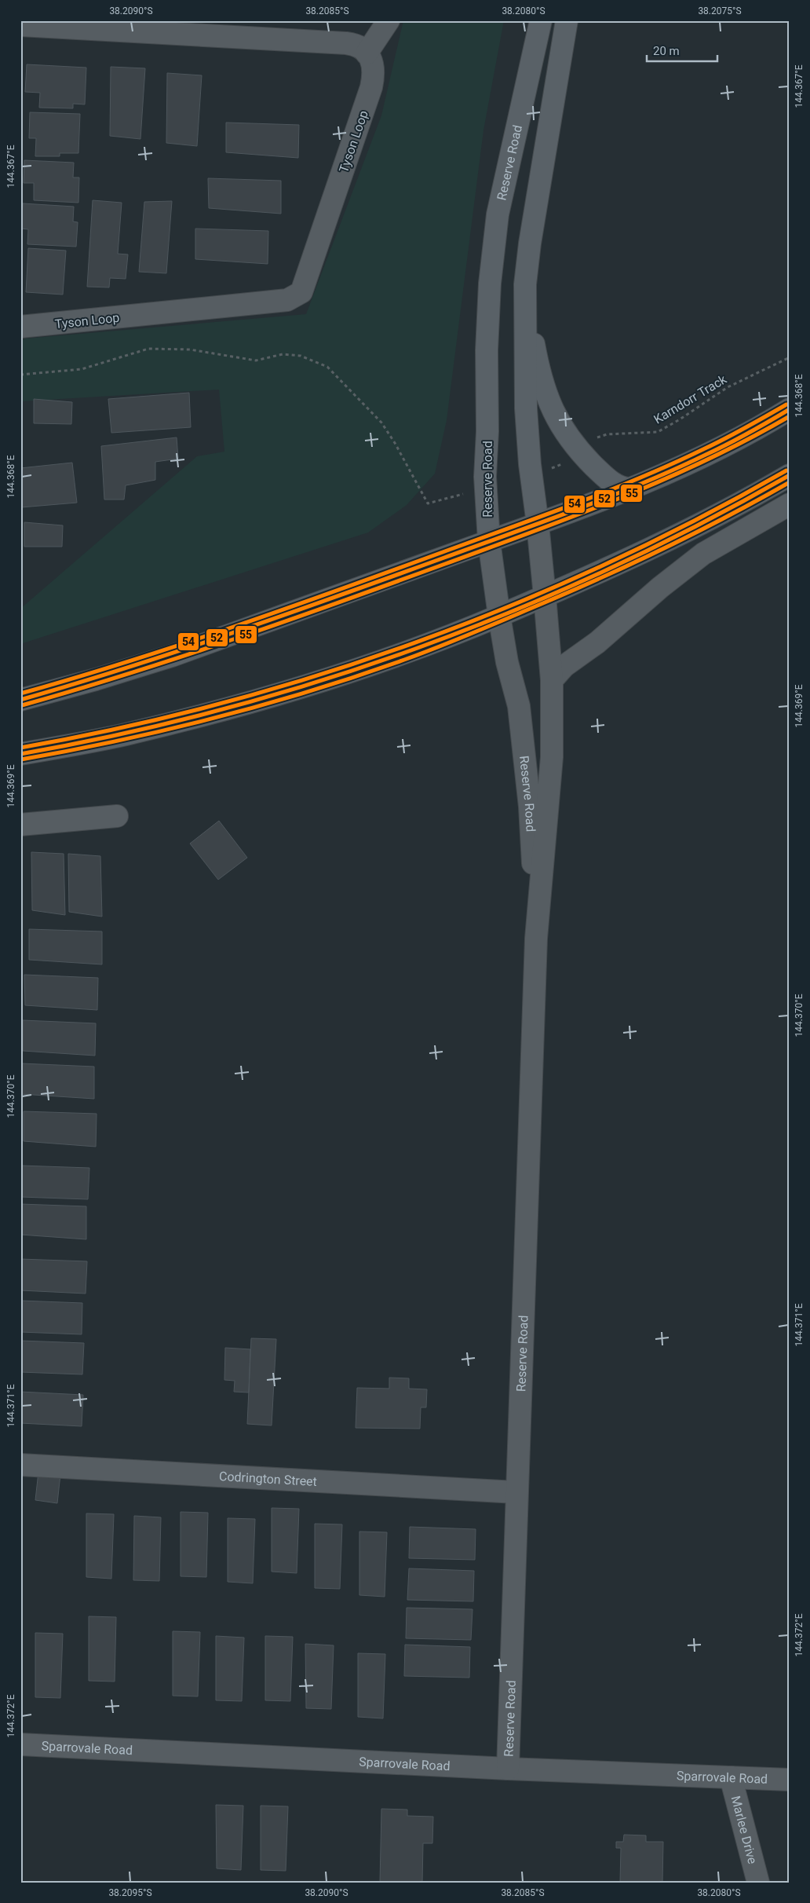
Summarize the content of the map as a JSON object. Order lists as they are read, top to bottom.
{
  "streets": {
    "main road": ["Reserve Road"],
    "street": [
      "Tyson Loop",
      "Codrington Street",
      "Sparrovale Road",
      "Marlee Drive"
    ],
    "path": ["Karndorr Track"]
  },
  "crossings": [
    ["Reserve Road", "Codrington Street"],
    ["Reserve Road", "Sparrovale Road"],
    ["Sparrovale Road", "Marlee Drive"]
  ],
  "lines": ["transit line 54", "transit line 52", "transit line 55"],
  "scale_bar": "20 m",
  "coordinates": [
    "38.2090°S",
    "38.2085°S",
    "38.2080°S",
    "38.2075°S",
    "144.367°E",
    "144.368°E",
    "144.369°E",
    "144.370°E",
    "144.371°E",
    "144.372°E",
    "38.2095°S"
  ]
}
